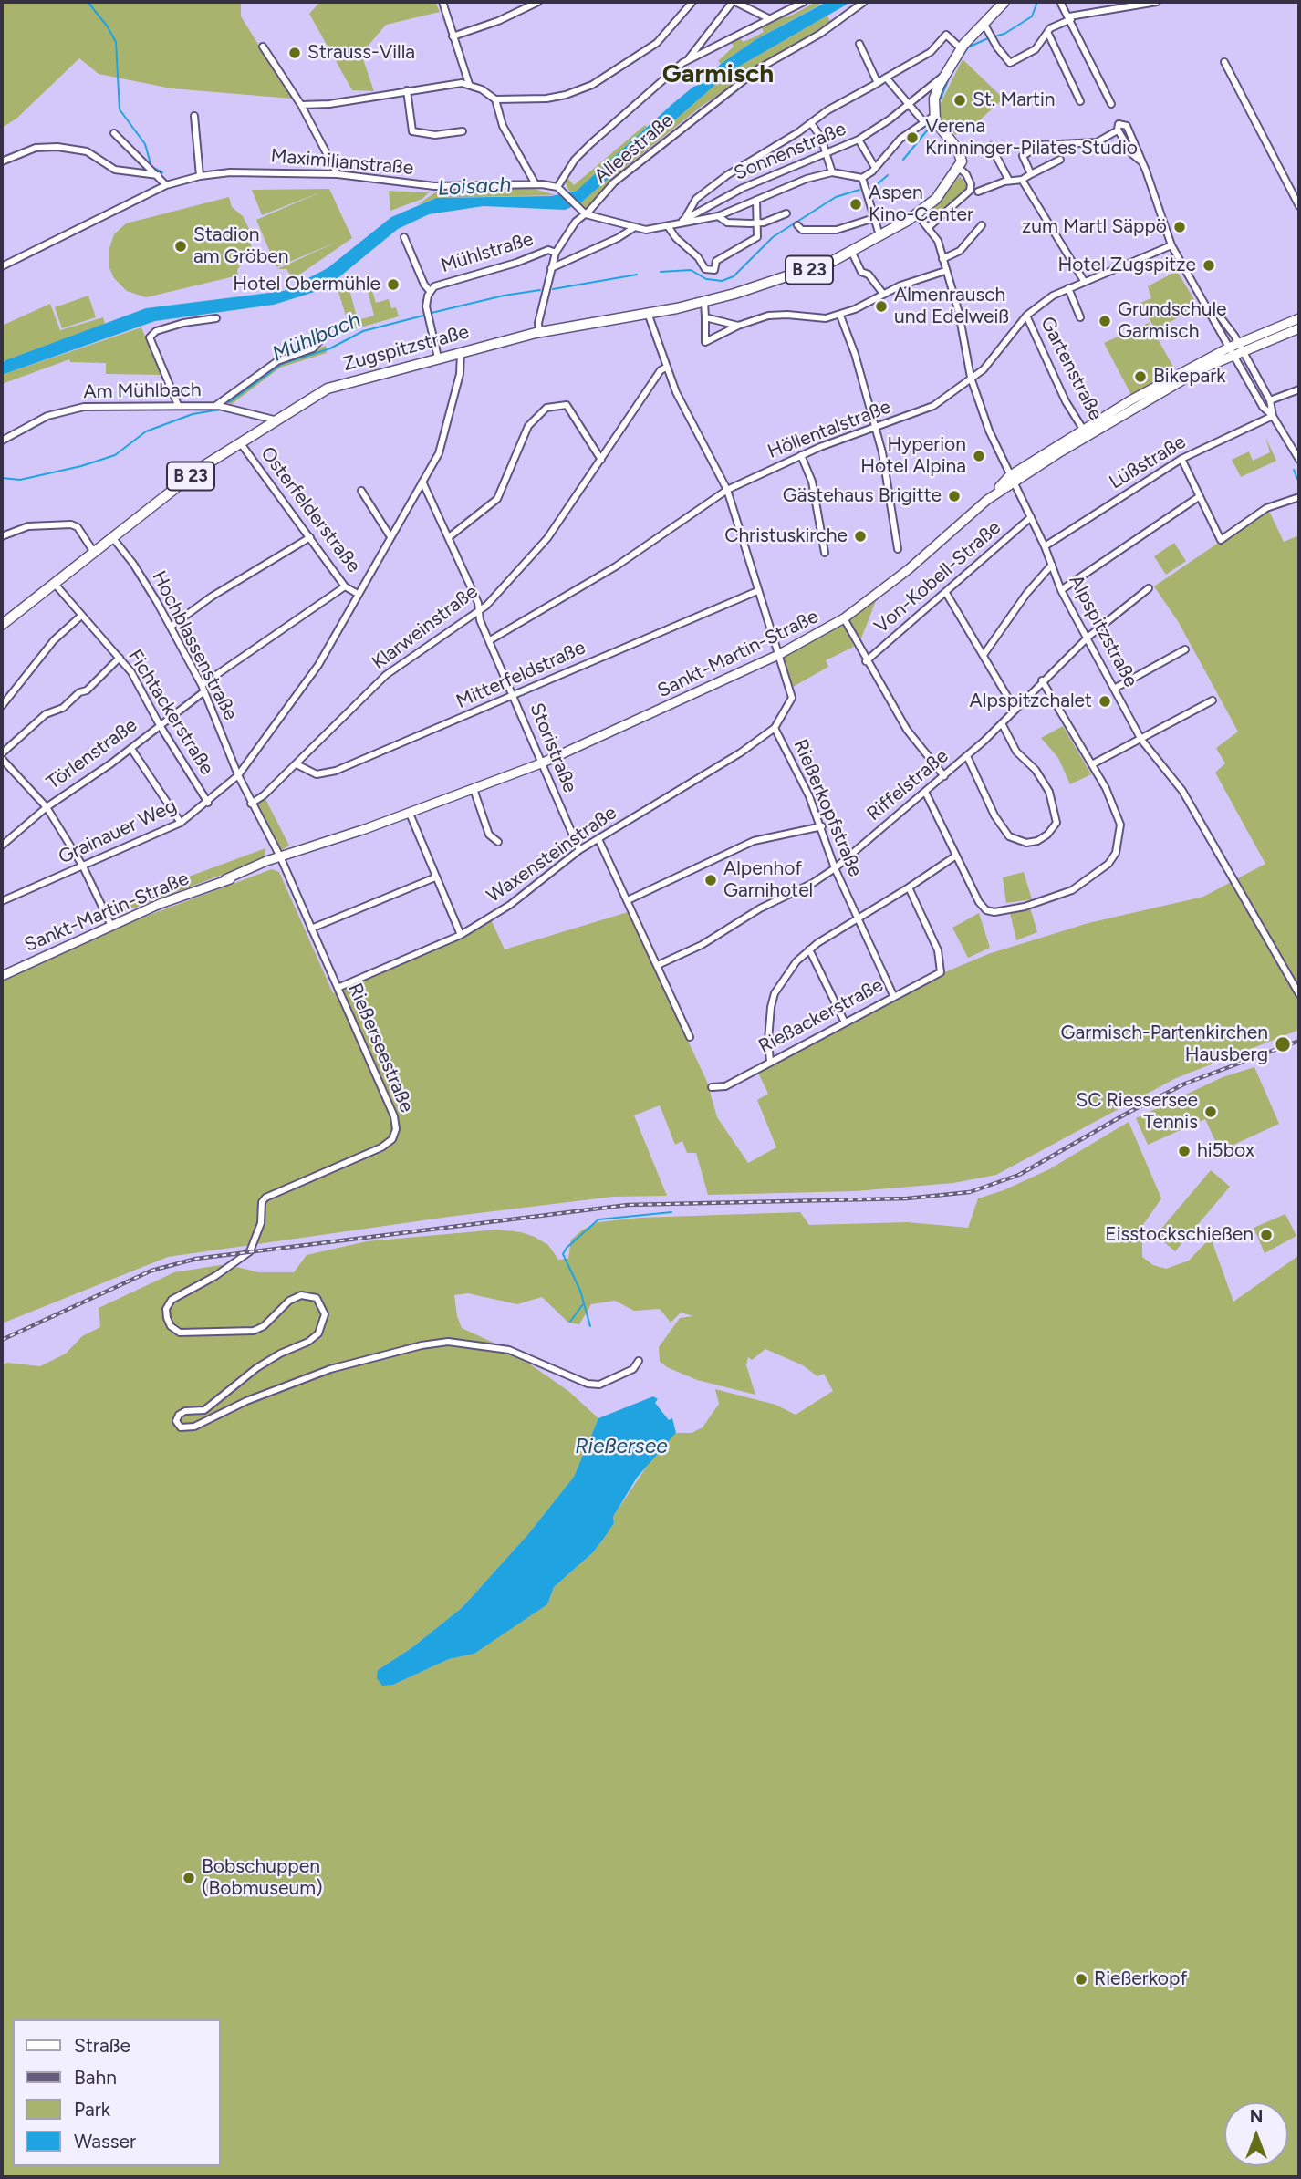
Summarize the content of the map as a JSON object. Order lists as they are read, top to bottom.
{
  "streets": {
    "main road": ["B 23", "Zugspitzstraße", "Sankt-Martin-Straße"],
    "street": [
      "Alleestraße",
      "Sonnenstraße",
      "Maximilianstraße",
      "Mühlstraße",
      "Gartenstraße",
      "Am Mühlbach",
      "Höllentalstraße",
      "Lüßstraße",
      "Osterfelderstraße",
      "Von-Kobell-Straße",
      "Klarweinstraße",
      "Alpspitzstraße",
      "Hochblassenstraße",
      "Mitterfeldstraße",
      "Fichtackerstraße",
      "Storistraße",
      "Törlenstraße",
      "Riffelstraße",
      "Rießerkopfstraße",
      "Grainauer Weg",
      "Waxensteinstraße",
      "Rießackerstraße",
      "Rießerseestraße"
    ]
  },
  "crossings": [
    ["Alleestraße", "Mühlstraße"],
    ["Alleestraße", "Zugspitzstraße"],
    ["Mühlstraße", "Zugspitzstraße"],
    ["B 23", "Zugspitzstraße"],
    ["Zugspitzstraße", "Am Mühlbach"],
    ["Zugspitzstraße", "Osterfelderstraße"],
    ["Zugspitzstraße", "Hochblassenstraße"],
    ["Zugspitzstraße", "Fichtackerstraße"],
    ["Zugspitzstraße", "Rießerkopfstraße"],
    ["Gartenstraße", "Höllentalstraße"],
    ["Gartenstraße", "Sankt-Martin-Straße"],
    ["Höllentalstraße", "Alpspitzstraße"],
    ["Höllentalstraße", "Storistraße"],
    ["Höllentalstraße", "Rießerkopfstraße"],
    ["Lüßstraße", "Alpspitzstraße"],
    ["Von-Kobell-Straße", "Alpspitzstraße"],
    ["Klarweinstraße", "Mitterfeldstraße"],
    ["Klarweinstraße", "Storistraße"],
    ["Klarweinstraße", "Rießerkopfstraße"],
    ["Klarweinstraße", "Rießerseestraße"],
    ["Alpspitzstraße", "Sankt-Martin-Straße"],
    ["Alpspitzstraße", "Riffelstraße"],
    ["Hochblassenstraße", "Törlenstraße"],
    ["Hochblassenstraße", "Grainauer Weg"],
    ["Hochblassenstraße", "Rießerseestraße"],
    ["Sankt-Martin-Straße", "Storistraße"],
    ["Sankt-Martin-Straße", "Rießerkopfstraße"],
    ["Sankt-Martin-Straße", "Rießerseestraße"],
    ["Mitterfeldstraße", "Storistraße"],
    ["Mitterfeldstraße", "Rießerkopfstraße"],
    ["Fichtackerstraße", "Törlenstraße"],
    ["Fichtackerstraße", "Grainauer Weg"],
    ["Storistraße", "Waxensteinstraße"],
    ["Riffelstraße", "Rießerkopfstraße"],
    ["Rießerkopfstraße", "Waxensteinstraße"],
    ["Rießerkopfstraße", "Rießackerstraße"],
    ["Grainauer Weg", "Rießerseestraße"],
    ["Waxensteinstraße", "Rießerseestraße"]
  ],
  "districts": ["Garmisch"],
  "water": ["Loisach", "Mühlbach", "Rießersee"],
  "places": [
    "Strauss-Villa",
    "St. Martin",
    "Verena Krinninger-Pilates Studio",
    "Aspen Kino-Center",
    "zum Martl Säppö",
    "Stadion am Gröben",
    "Hotel Zugspitze",
    "Hotel Obermühle",
    "Almenrausch und Edelweiß",
    "Grundschule Garmisch",
    "Bikepark",
    "Hyperion Hotel Alpina",
    "Gästehaus Brigitte",
    "Christuskirche",
    "Alpspitzchalet",
    "Alpenhof Garnihotel",
    "Garmisch-Partenkirchen Hausberg",
    "SC Riessersee Tennis",
    "hi5box",
    "Eisstockschießen",
    "Bobschuppen (Bobmuseum)",
    "Rießerkopf"
  ],
  "legend": [
    "Straße",
    "Bahn",
    "Park",
    "Wasser"
  ],
  "north": "top"
}
